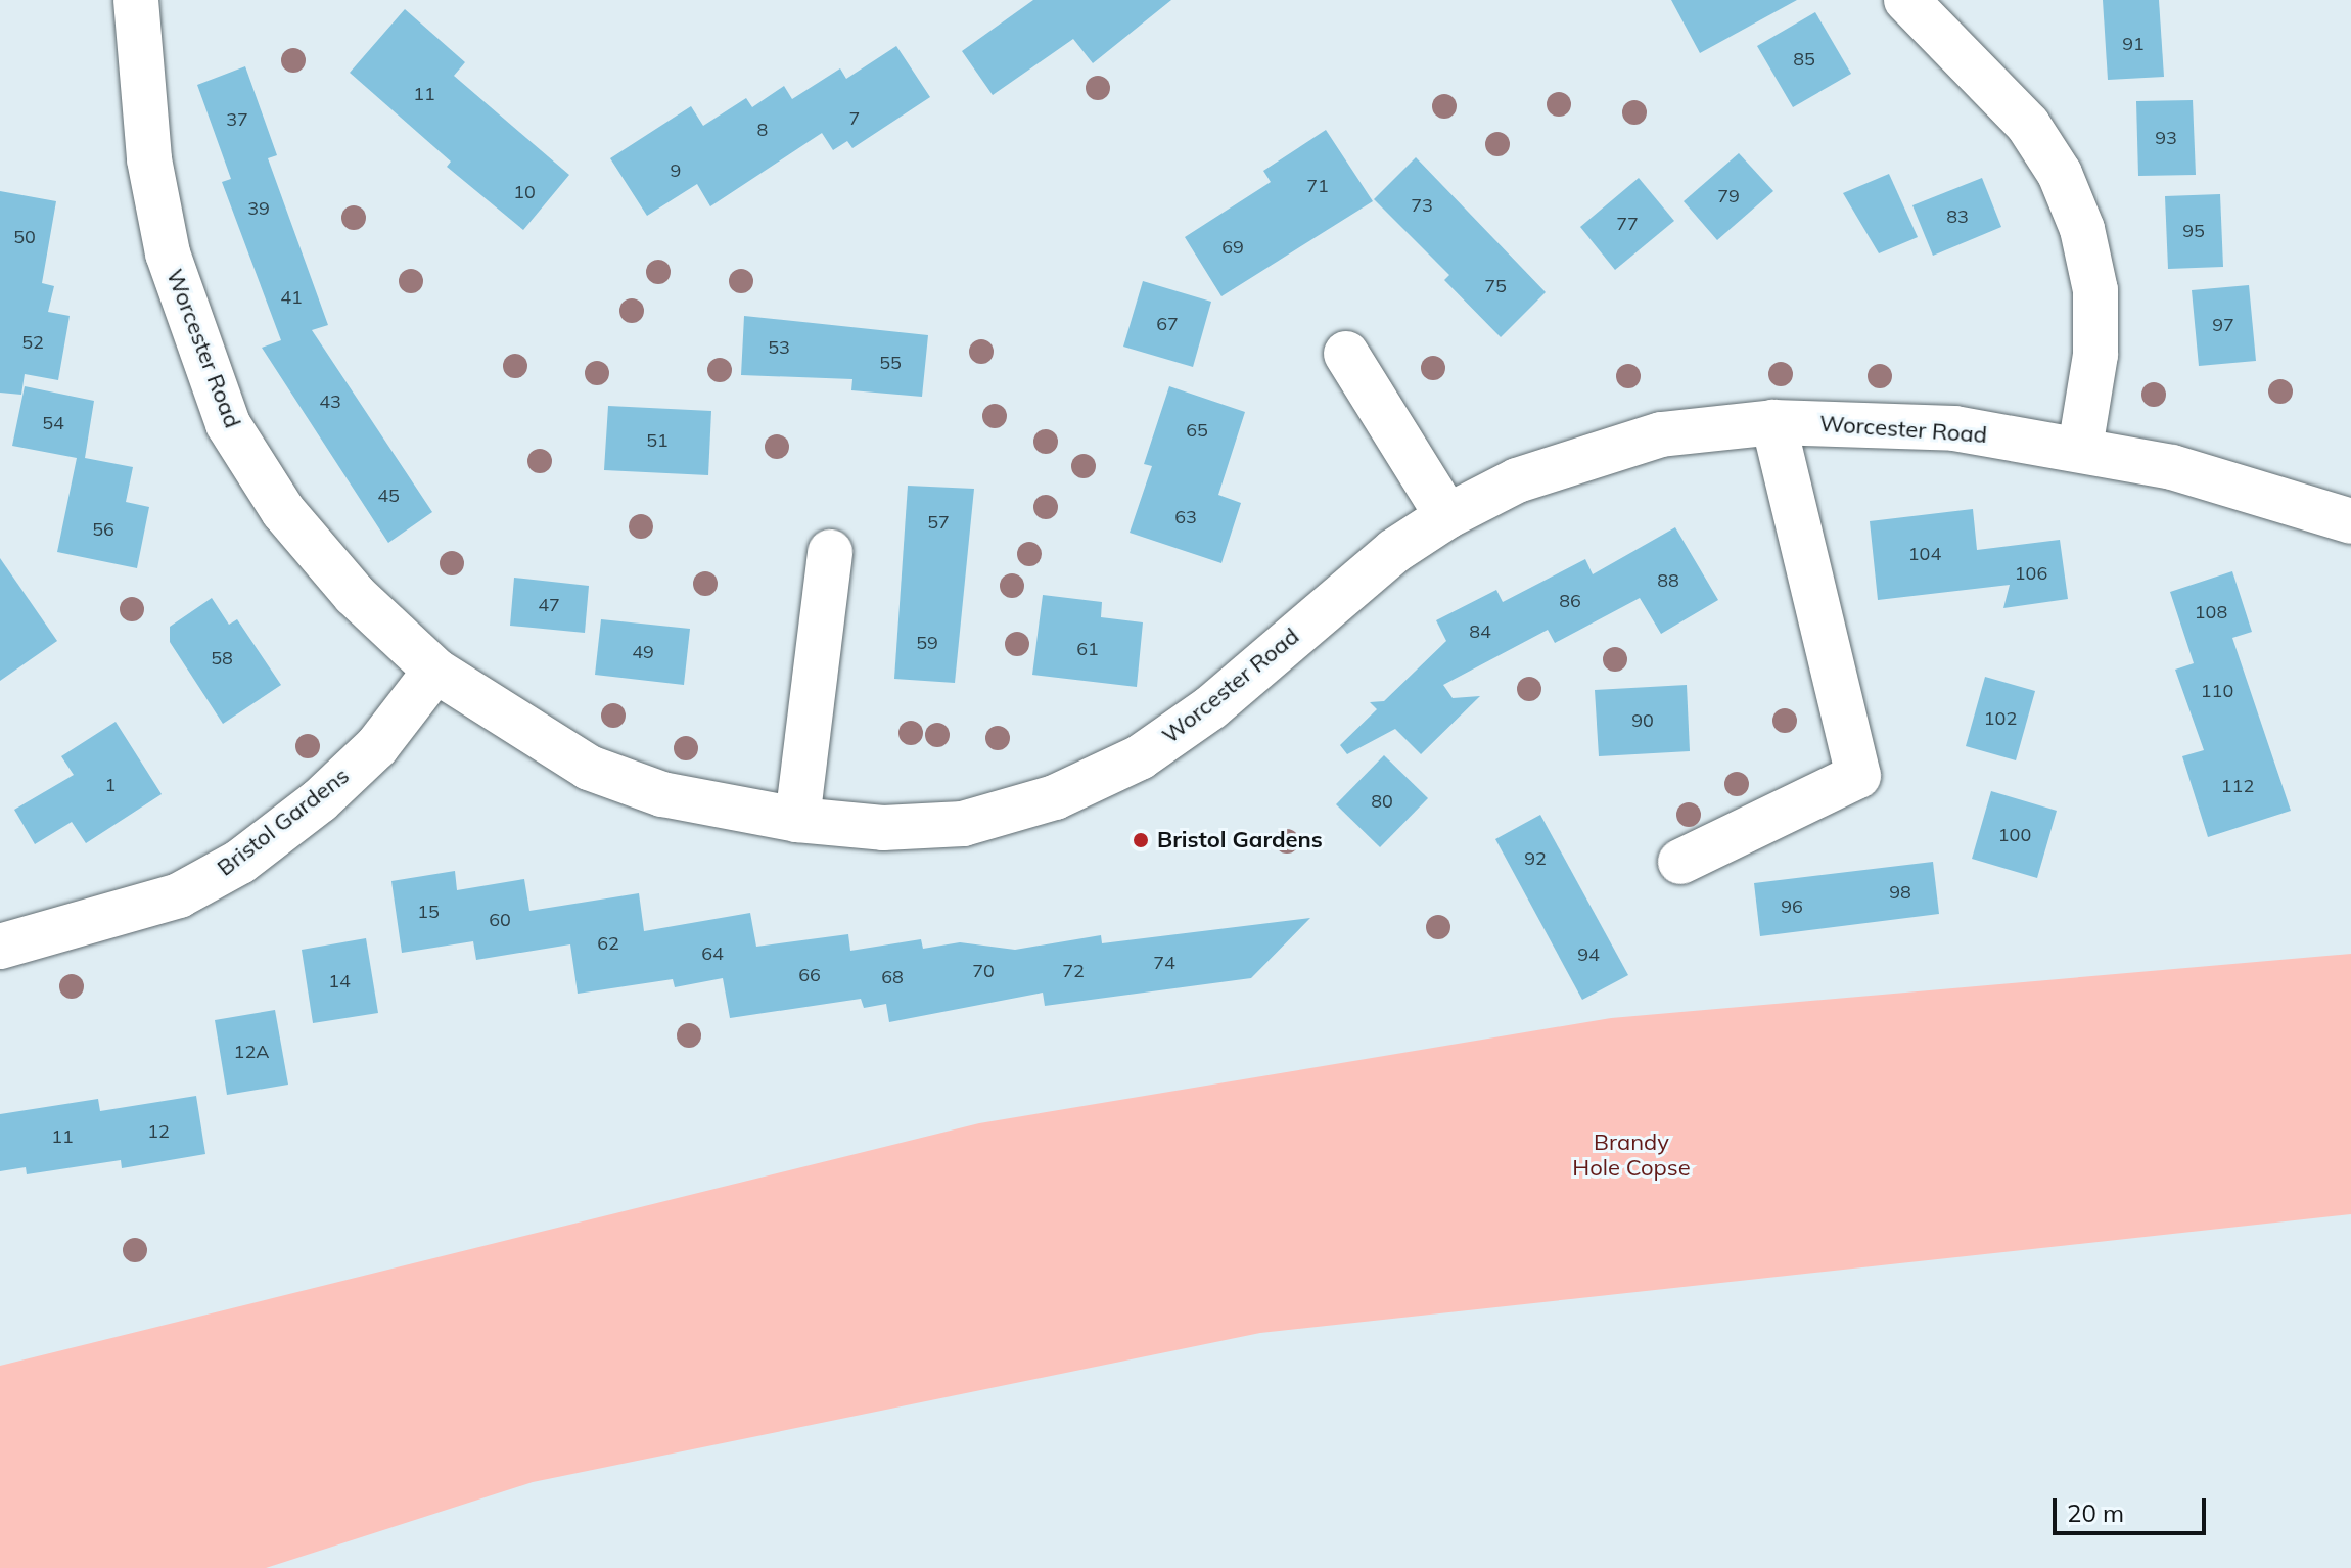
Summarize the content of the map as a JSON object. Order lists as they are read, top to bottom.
{
  "streets": {
    "street": ["Worcester Road", "Bristol Gardens"]
  },
  "crossings": [
    ["Worcester Road", "Bristol Gardens"]
  ],
  "parks": ["Brandy Hole Copse"],
  "places": ["Bristol Gardens"],
  "house_numbers": [
    "91",
    "85",
    "11",
    "7",
    "37",
    "8",
    "93",
    "9",
    "71",
    "10",
    "79",
    "73",
    "39",
    "83",
    "77",
    "95",
    "50",
    "69",
    "75",
    "41",
    "67",
    "97",
    "52",
    "53",
    "55",
    "43",
    "54",
    "65",
    "51",
    "45",
    "63",
    "57",
    "56",
    "104",
    "106",
    "88",
    "86",
    "47",
    "108",
    "84",
    "59",
    "61",
    "49",
    "58",
    "110",
    "102",
    "90",
    "1",
    "112",
    "80",
    "100",
    "92",
    "98",
    "96",
    "15",
    "60",
    "62",
    "64",
    "94",
    "74",
    "70",
    "72",
    "66",
    "68",
    "14",
    "12A",
    "12",
    "11"
  ],
  "scale_bar": "20 m"
}
